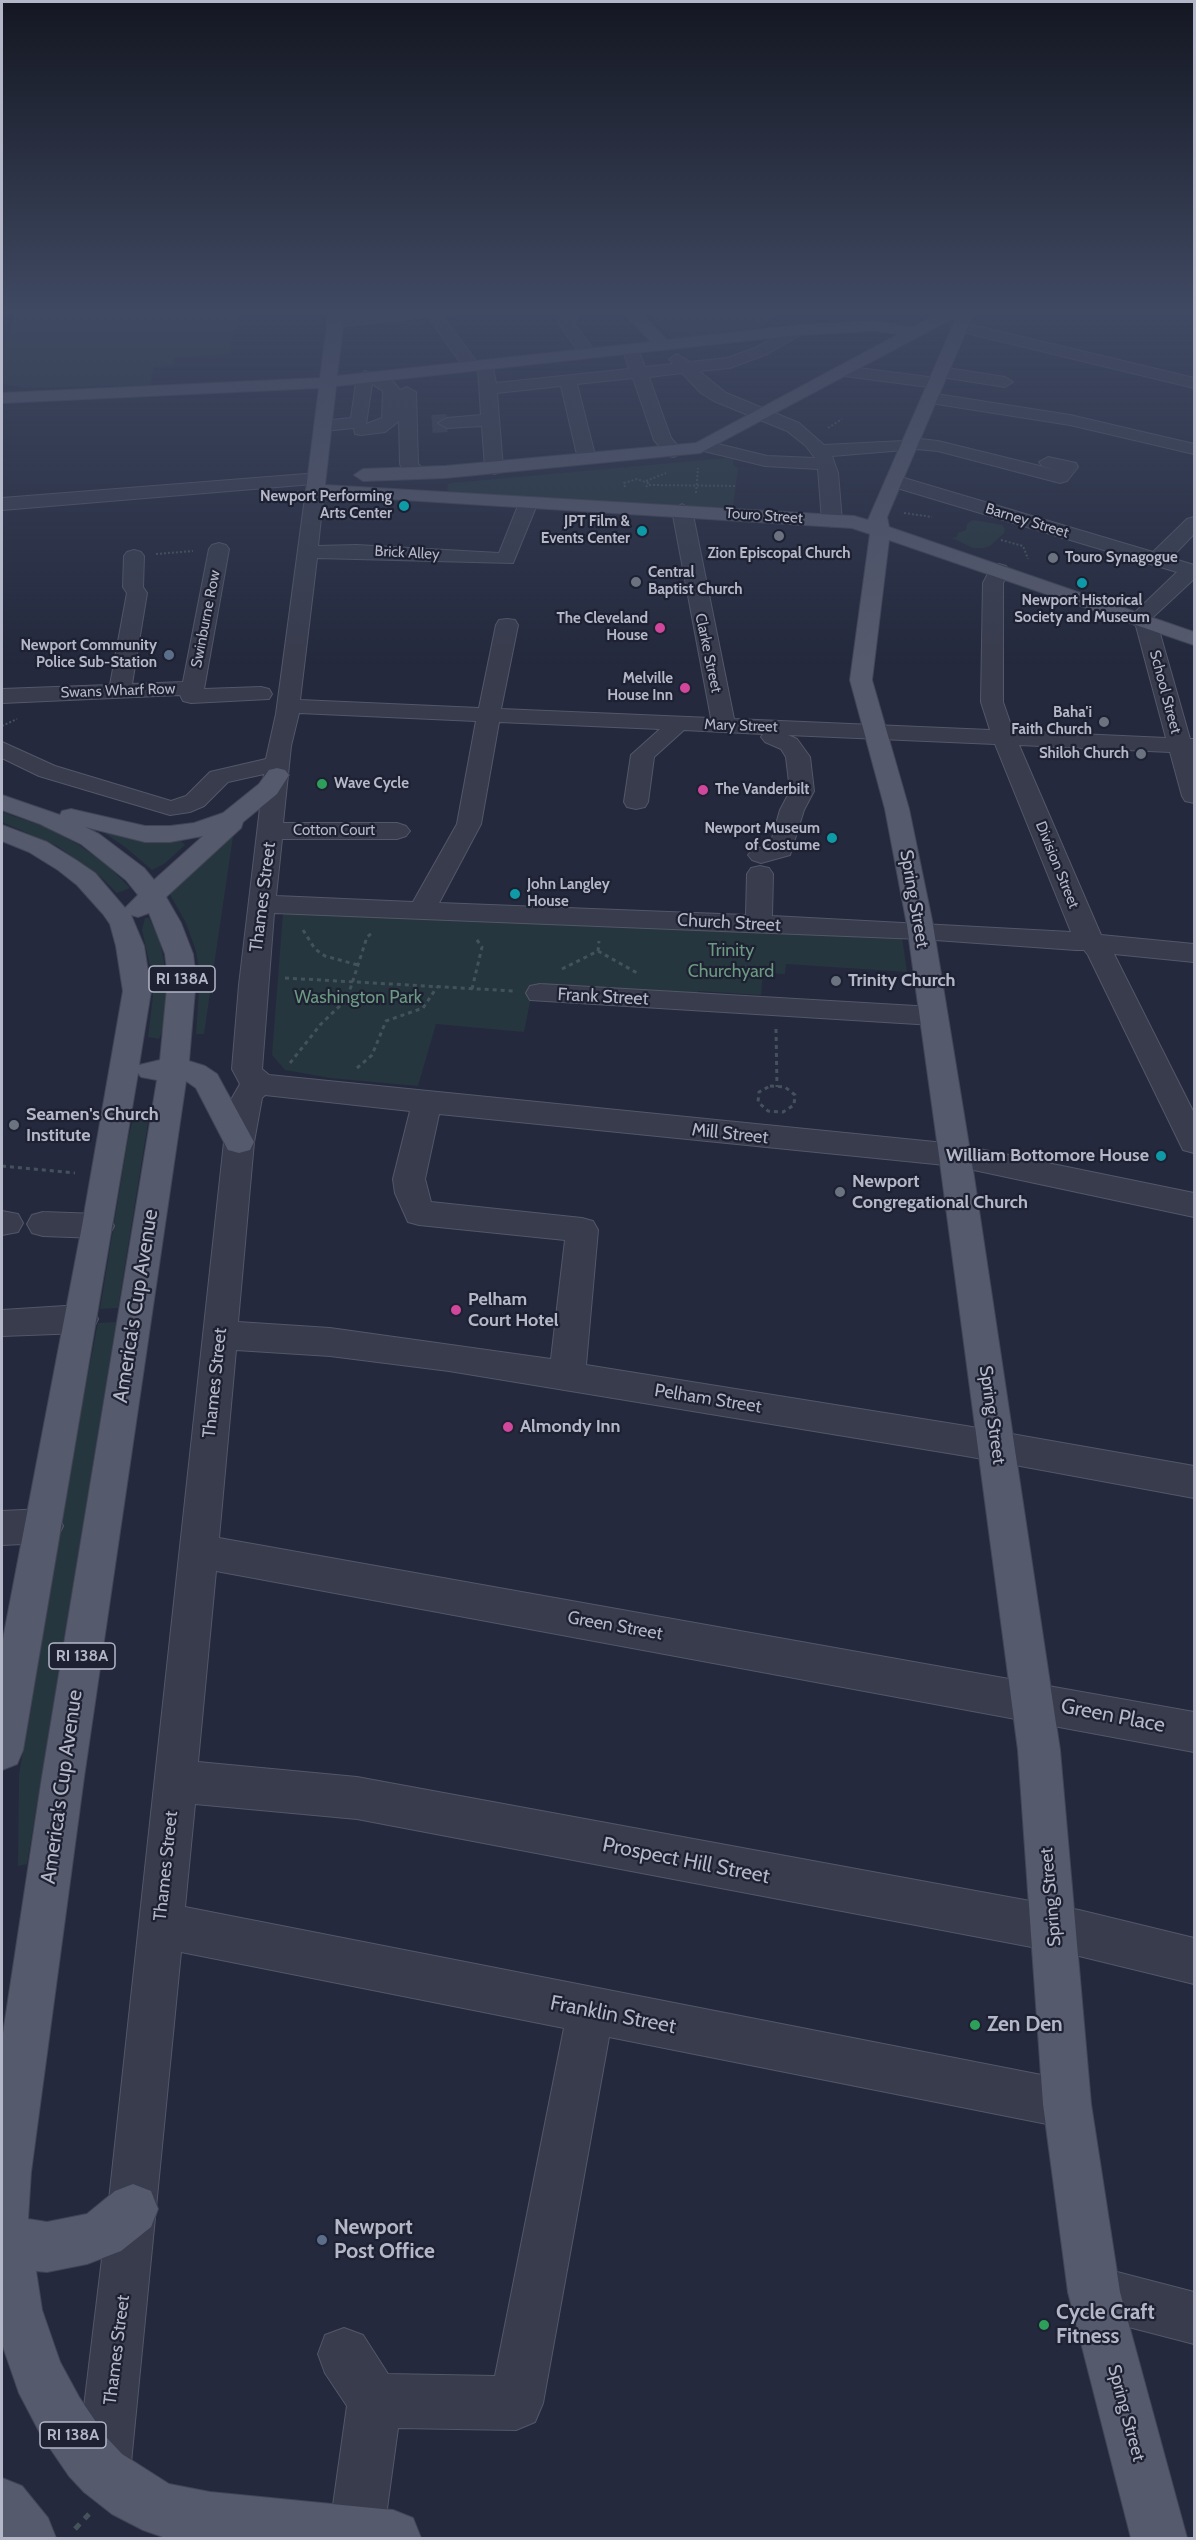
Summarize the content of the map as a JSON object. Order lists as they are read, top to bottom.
{
  "streets": {
    "main road": [
      "Touro Street",
      "Thames Street",
      "Spring Street",
      "RI 138A",
      "America's Cup Avenue"
    ],
    "street": [
      "Barney Street",
      "Brick Alley",
      "Swinburne Row",
      "Clarke Street",
      "Swans Wharf Row",
      "School Street",
      "Mary Street",
      "Cotton Court",
      "Division Street",
      "Church Street",
      "Frank Street",
      "Mill Street",
      "Pelham Street",
      "Green Street",
      "Green Place",
      "Prospect Hill Street",
      "Franklin Street"
    ]
  },
  "crossings": [
    ["Touro Street", "Brick Alley"],
    ["Touro Street", "Clarke Street"],
    ["Touro Street", "School Street"],
    ["Touro Street", "Division Street"],
    ["Touro Street", "Thames Street"],
    ["Touro Street", "Spring Street"],
    ["Barney Street", "Spring Street"],
    ["Brick Alley", "Thames Street"],
    ["Swinburne Row", "Swans Wharf Row"],
    ["Clarke Street", "Mary Street"],
    ["School Street", "Mary Street"],
    ["Mary Street", "Division Street"],
    ["Mary Street", "Thames Street"],
    ["Mary Street", "Spring Street"],
    ["Cotton Court", "Thames Street"],
    ["Division Street", "Church Street"],
    ["Thames Street", "Church Street"],
    ["Thames Street", "Mill Street"],
    ["Thames Street", "America's Cup Avenue"],
    ["Thames Street", "Pelham Street"],
    ["Thames Street", "Green Street"],
    ["Thames Street", "Prospect Hill Street"],
    ["Thames Street", "Franklin Street"],
    ["Spring Street", "Church Street"],
    ["Spring Street", "Frank Street"],
    ["Spring Street", "Mill Street"],
    ["Spring Street", "Pelham Street"],
    ["Spring Street", "Green Street"],
    ["Spring Street", "Green Place"],
    ["Spring Street", "Prospect Hill Street"],
    ["Spring Street", "Franklin Street"],
    ["RI 138A", "America's Cup Avenue"],
    ["Green Street", "Green Place"]
  ],
  "parks": ["Trinity Churchyard", "Washington Park"],
  "places": [
    "Newport Performing Arts Center",
    "JPT Film & Events Center",
    "Zion Episcopal Church",
    "Touro Synagogue",
    "Central Baptist Church",
    "Newport Historical Society and Museum",
    "The Cleveland House",
    "Newport Community Police Sub-Station",
    "Melville House Inn",
    "Baha'i Faith Church",
    "Shiloh Church",
    "Wave Cycle",
    "The Vanderbilt",
    "Newport Museum of Costume",
    "John Langley House",
    "Trinity Church",
    "Seamen's Church Institute",
    "William Bottomore House",
    "Newport Congregational Church",
    "Pelham Court Hotel",
    "Almondy Inn",
    "Zen Den",
    "Newport Post Office",
    "Cycle Craft Fitness"
  ]
}
